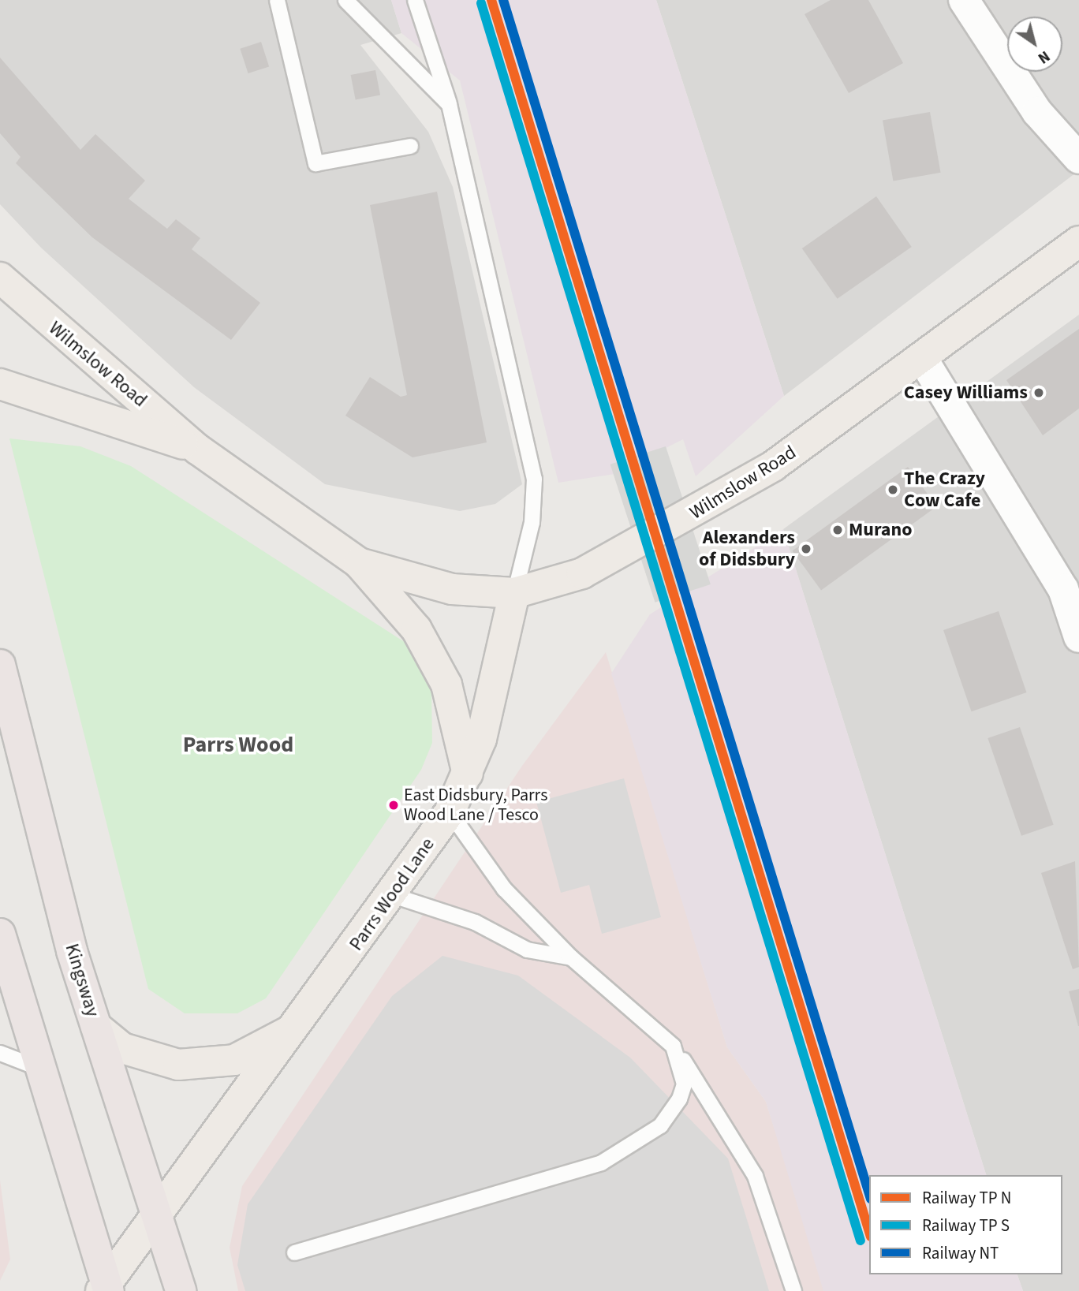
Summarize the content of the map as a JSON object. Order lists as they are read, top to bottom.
{
  "streets": {
    "highway": ["Kingsway"],
    "main road": ["Wilmslow Road", "Parrs Wood Lane"]
  },
  "crossings": [
    ["Wilmslow Road", "Parrs Wood Lane"],
    ["Parrs Wood Lane", "Kingsway"]
  ],
  "districts": ["Parrs Wood"],
  "places": [
    "Casey Williams",
    "The Crazy Cow Cafe",
    "Murano",
    "Alexanders of Didsbury",
    "East Didsbury, Parrs Wood Lane / Tesco"
  ],
  "lines": ["rail line NT"],
  "legend": ["Railway TP N", "Railway TP S", "Railway NT"],
  "north": "bottom right"
}
